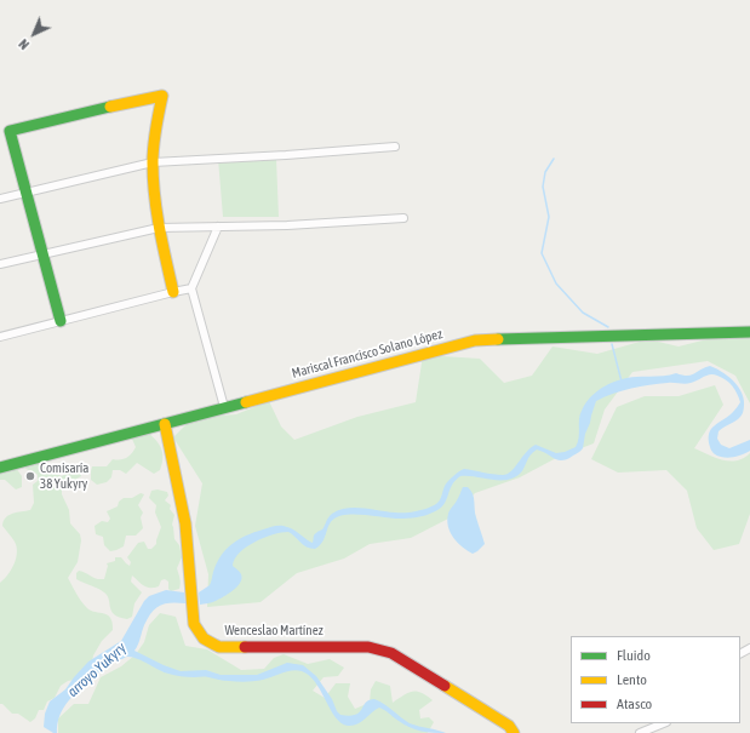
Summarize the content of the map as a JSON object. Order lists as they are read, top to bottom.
{
  "streets": {
    "main road": ["Mariscal Francisco Solano López", "Wenceslao Martínez"]
  },
  "crossings": [
    ["Mariscal Francisco Solano López", "Wenceslao Martínez"]
  ],
  "water": ["arroyo Yukyry"],
  "places": ["Comisaría 38 Yukyry"],
  "legend": ["Fluido", "Lento", "Atasco"],
  "north": "bottom left"
}
